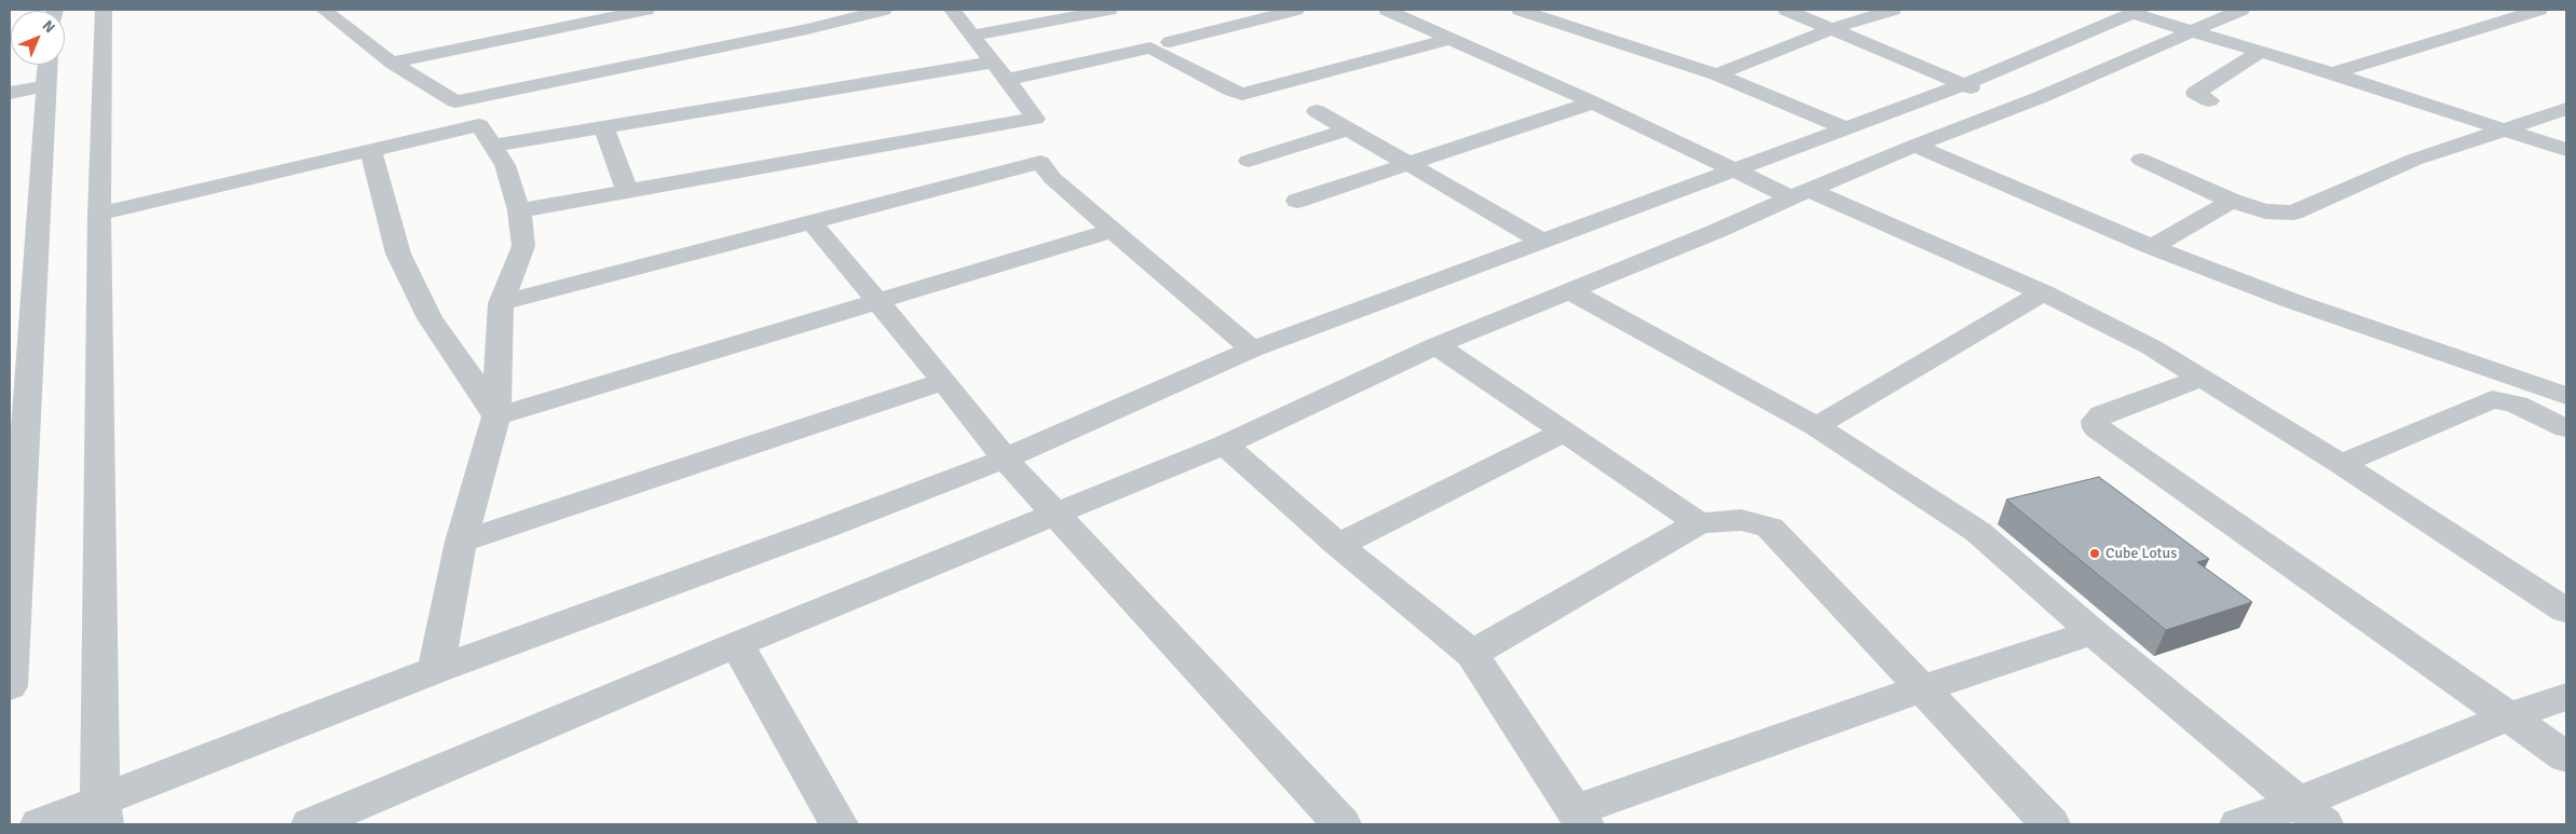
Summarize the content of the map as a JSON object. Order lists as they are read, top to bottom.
{
  "places": ["Cube Lotus"],
  "north": "top right"
}
